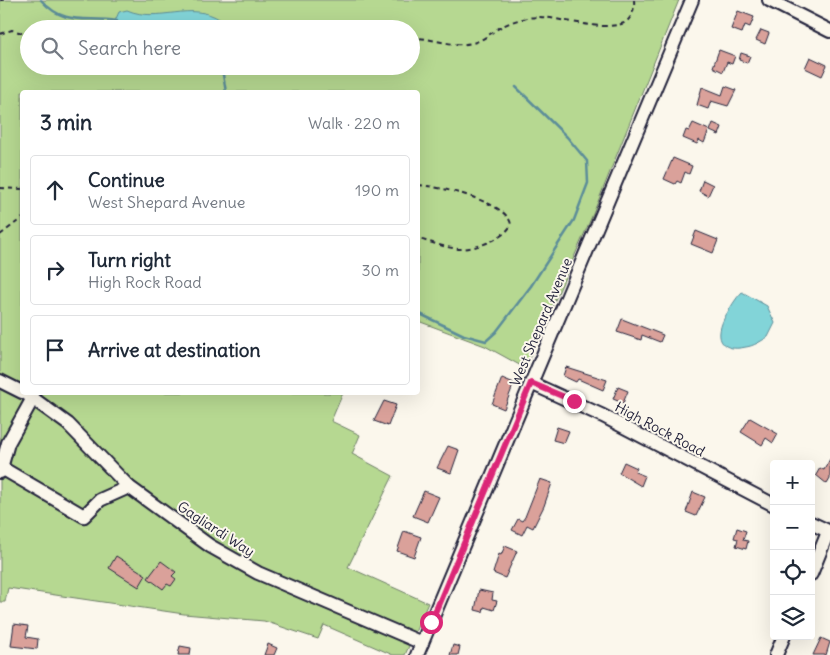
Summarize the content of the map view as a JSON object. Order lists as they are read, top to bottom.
{
  "streets": {
    "street": ["West Shepard Avenue", "High Rock Road", "Gagliardi Way"]
  },
  "crossings": [
    ["West Shepard Avenue", "High Rock Road"],
    ["West Shepard Avenue", "Gagliardi Way"]
  ],
  "page": {
    "search": "Search here",
    "heading": ["3 min", "Walk · 220 m"],
    "list": [
      ["Continue", "West Shepard Avenue", "190 m"],
      ["Turn right", "High Rock Road", "30 m"],
      "Arrive at destination"
    ],
    "map_buttons": ["+", "−"]
  }
}
